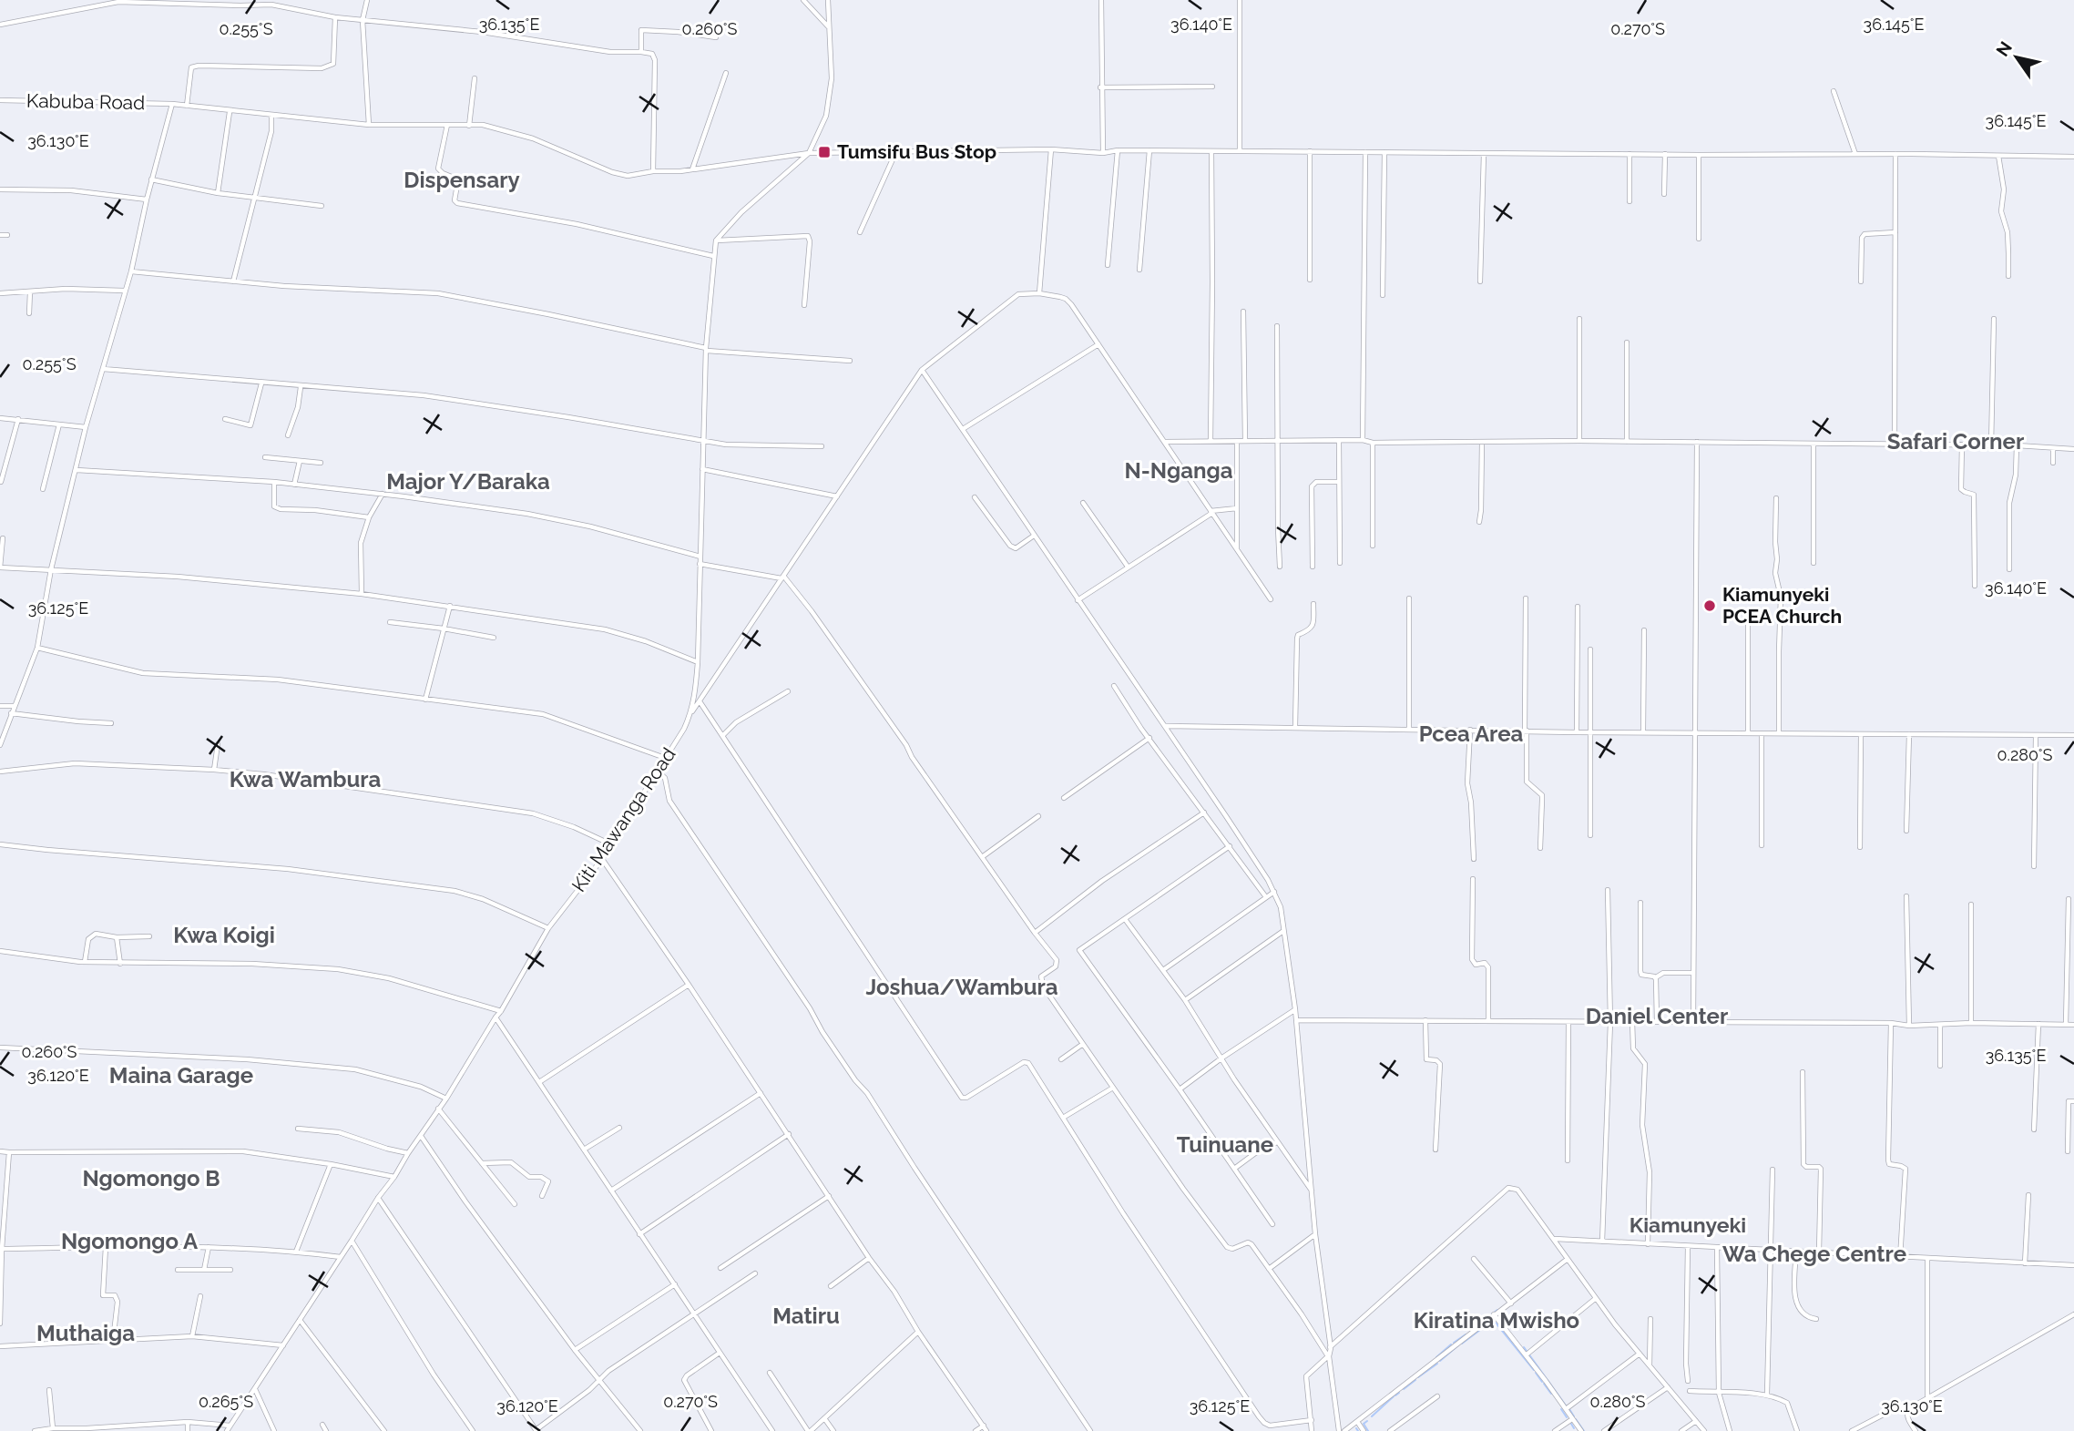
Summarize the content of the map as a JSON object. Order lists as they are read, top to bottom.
{
  "streets": {
    "street": ["Kabuba Road", "Kiti Mawanga Road"]
  },
  "districts": [
    "Dispensary",
    "Safari Corner",
    "N-Nganga",
    "Major Y/Baraka",
    "Pcea Area",
    "Kwa Wambura",
    "Kwa Koigi",
    "Joshua/Wambura",
    "Daniel Center",
    "Maina Garage",
    "Tuinuane",
    "Ngomongo B",
    "Kiamunyeki",
    "Ngomongo A",
    "Wa Chege Centre",
    "Matiru",
    "Kiratina Mwisho",
    "Muthaiga"
  ],
  "places": {
    "transit": ["Tumsifu Bus Stop"],
    "other": ["Kiamunyeki PCEA Church"]
  },
  "north": "top left",
  "coordinates": [
    "36.135°E",
    "36.140°E",
    "36.145°E",
    "0.255°S",
    "0.260°S",
    "0.270°S",
    "36.130°E",
    "36.125°E",
    "0.280°S",
    "36.120°E",
    "0.265°S"
  ]
}
